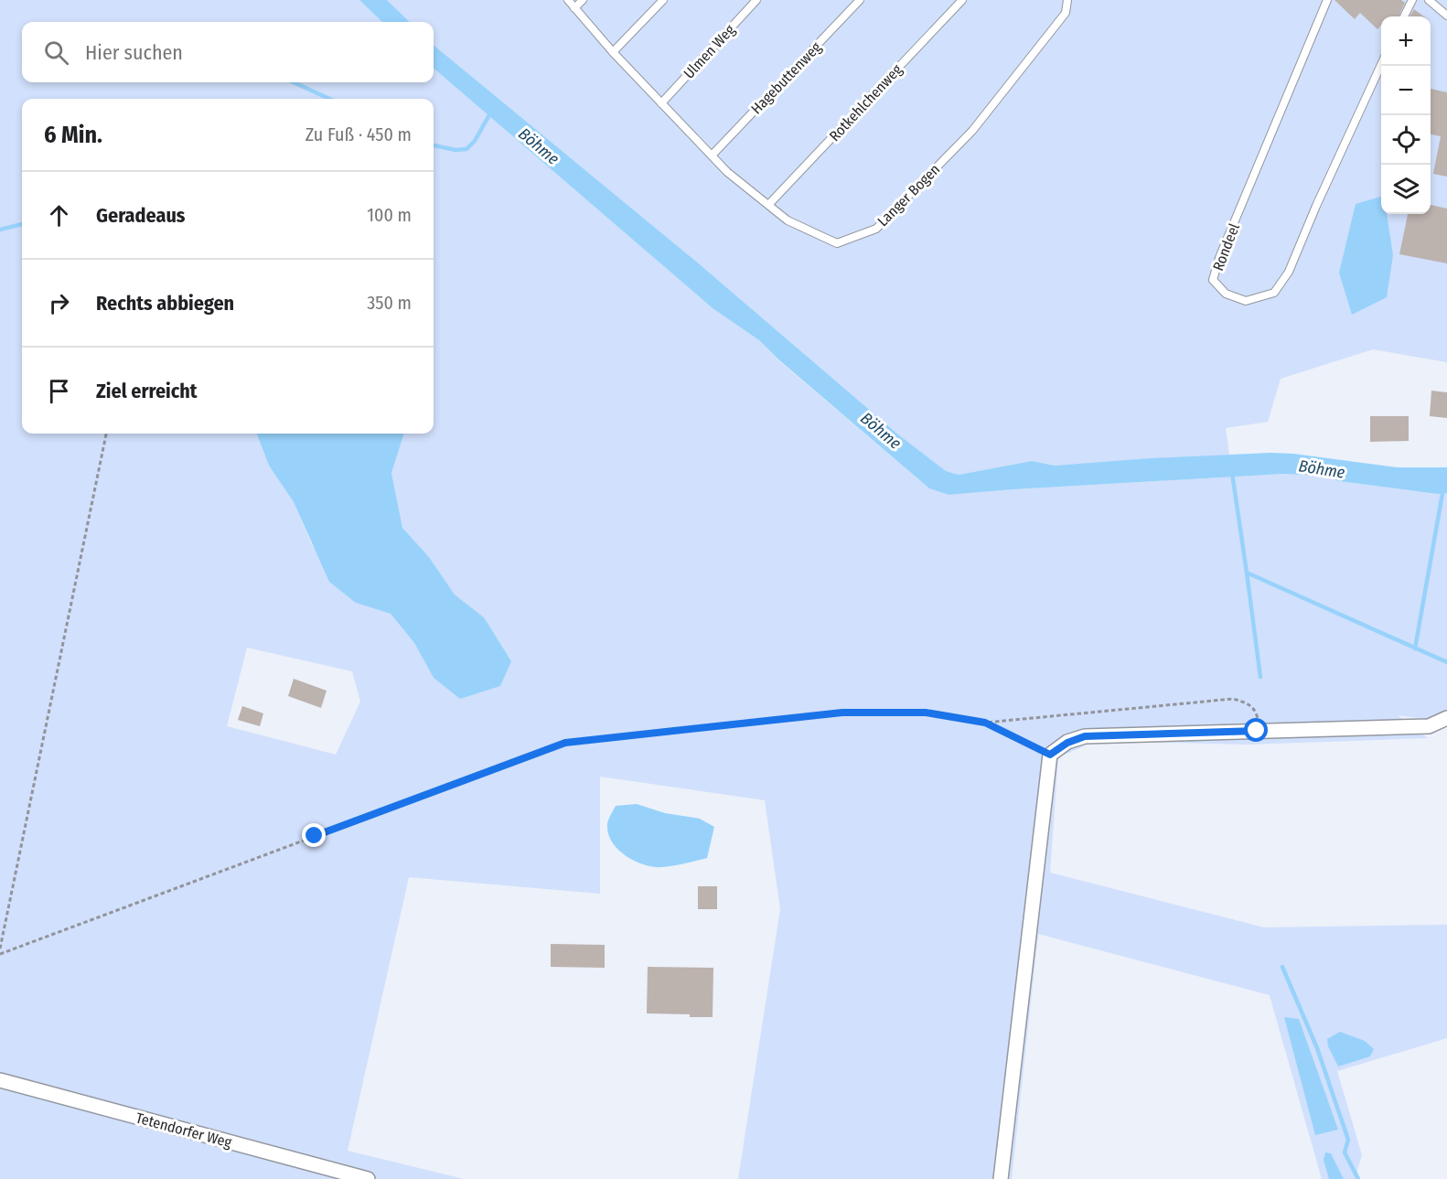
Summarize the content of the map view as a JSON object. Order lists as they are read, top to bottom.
{
  "streets": {
    "street": ["Tetendorfer Weg"],
    "lane": [
      "Ulmen Weg",
      "Hagebuttenweg",
      "Rotkehlchenweg",
      "Langer Bogen",
      "Rondeel"
    ]
  },
  "crossings": [
    ["Ulmen Weg", "Langer Bogen"],
    ["Hagebuttenweg", "Langer Bogen"],
    ["Rotkehlchenweg", "Langer Bogen"]
  ],
  "water": ["Böhme"],
  "page": {
    "map_buttons": ["+", "−"],
    "search": "Hier suchen",
    "heading": ["6 Min.", "Zu Fuß · 450 m"],
    "list": [
      ["Geradeaus", "100 m"],
      ["Rechts abbiegen", "350 m"],
      "Ziel erreicht"
    ]
  }
}
